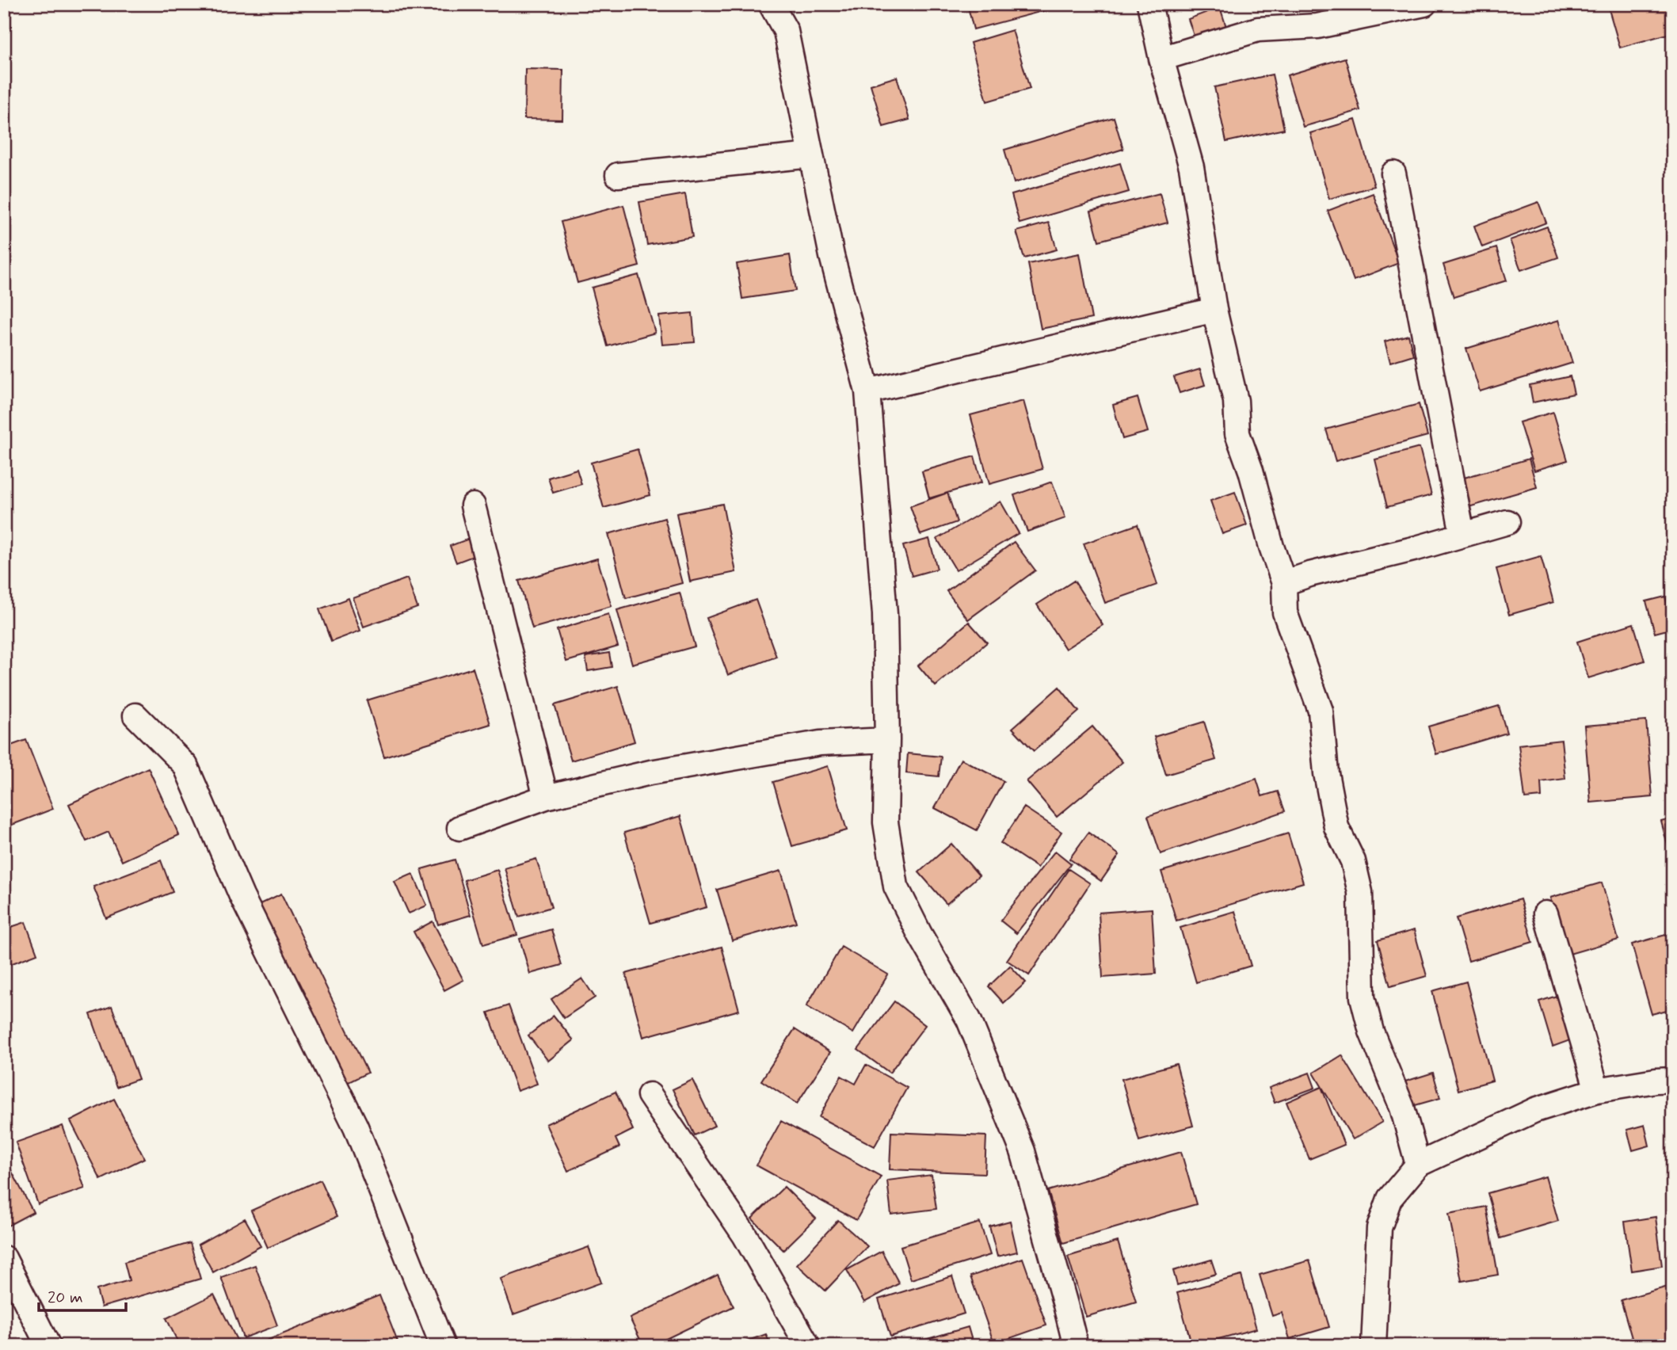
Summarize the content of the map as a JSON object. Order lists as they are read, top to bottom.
{
  "scale_bar": "20 m"
}
